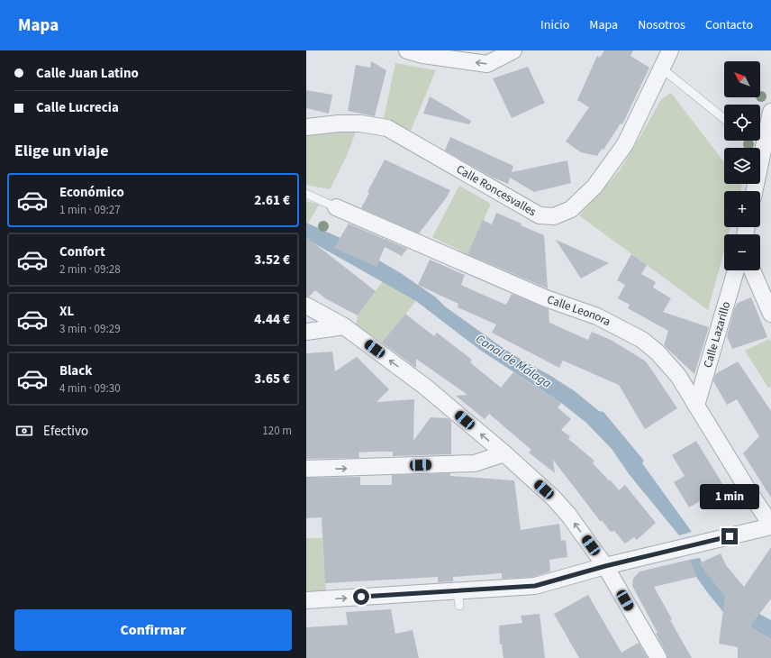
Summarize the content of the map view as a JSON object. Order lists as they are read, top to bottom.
{
  "streets": {
    "street": ["Calle Roncesvalles", "Calle Leonora", "Calle Lazarillo"]
  },
  "crossings": [
    ["Calle Leonora", "Calle Lazarillo"]
  ],
  "water": ["Canal de Málaga"],
  "north": "top left",
  "page": {
    "header": "Mapa",
    "nav": [
      "Inicio",
      "Mapa",
      "Nosotros",
      "Contacto"
    ],
    "banner": ["Calle Juan Latino", "Calle Lucrecia"],
    "map_buttons": ["+", "−"],
    "heading": "Elige un viaje",
    "list": [
      {
        "name": "Económico",
        "note": "1 min · 09:27",
        "value": "2.61 €"
      },
      {
        "name": "Confort",
        "note": "2 min · 09:28",
        "value": "3.52 €"
      },
      {
        "name": "XL",
        "note": "3 min · 09:29",
        "value": "4.44 €"
      },
      {
        "name": "Black",
        "note": "4 min · 09:30",
        "value": "3.65 €"
      }
    ],
    "pay": ["Efectivo", "120 m"],
    "bubble": "1 min",
    "buttons": "Confirmar"
  }
}
